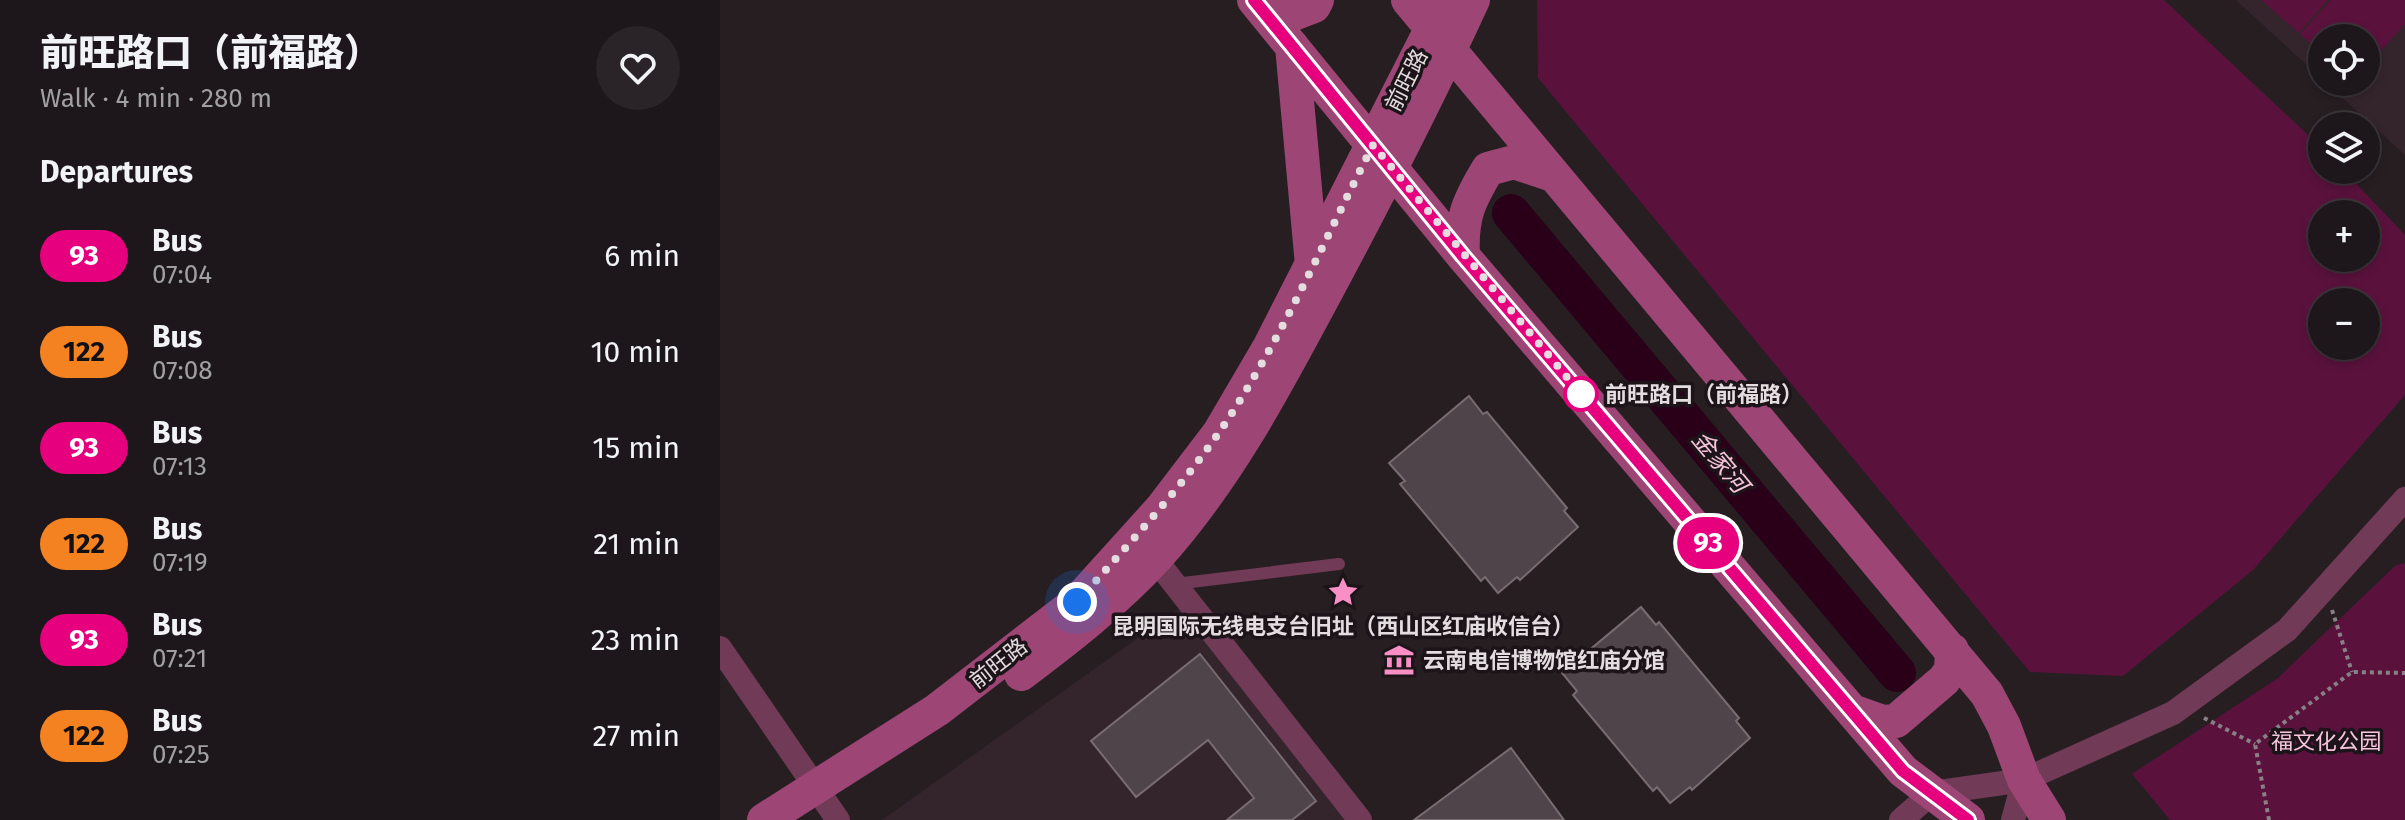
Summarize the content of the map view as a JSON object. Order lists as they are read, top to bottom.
{
  "streets": {
    "street": ["前旺路"]
  },
  "water": ["金家河"],
  "parks": ["福文化公园"],
  "places": {
    "other": ["前旺路口（前福路）"],
    "place": ["昆明国际无线电支台旧址（西山区红庙收信台）"],
    "museum": ["云南电信博物馆红庙分馆"]
  },
  "lines": ["bus line 93"],
  "page": {
    "heading": [
      ["前旺路口（前福路）", "Walk · 4 min · 280 m"],
      "Departures"
    ],
    "on_map": "93",
    "map_buttons": ["+", "−"],
    "list": [
      {
        "mark": "93",
        "name": "Bus",
        "note": "07:04",
        "value": "6 min"
      },
      {
        "mark": "122",
        "name": "Bus",
        "note": "07:08",
        "value": "10 min"
      },
      {
        "mark": "93",
        "name": "Bus",
        "note": "07:13",
        "value": "15 min"
      },
      {
        "mark": "122",
        "name": "Bus",
        "note": "07:19",
        "value": "21 min"
      },
      {
        "mark": "93",
        "name": "Bus",
        "note": "07:21",
        "value": "23 min"
      },
      {
        "mark": "122",
        "name": "Bus",
        "note": "07:25",
        "value": "27 min"
      }
    ]
  }
}
